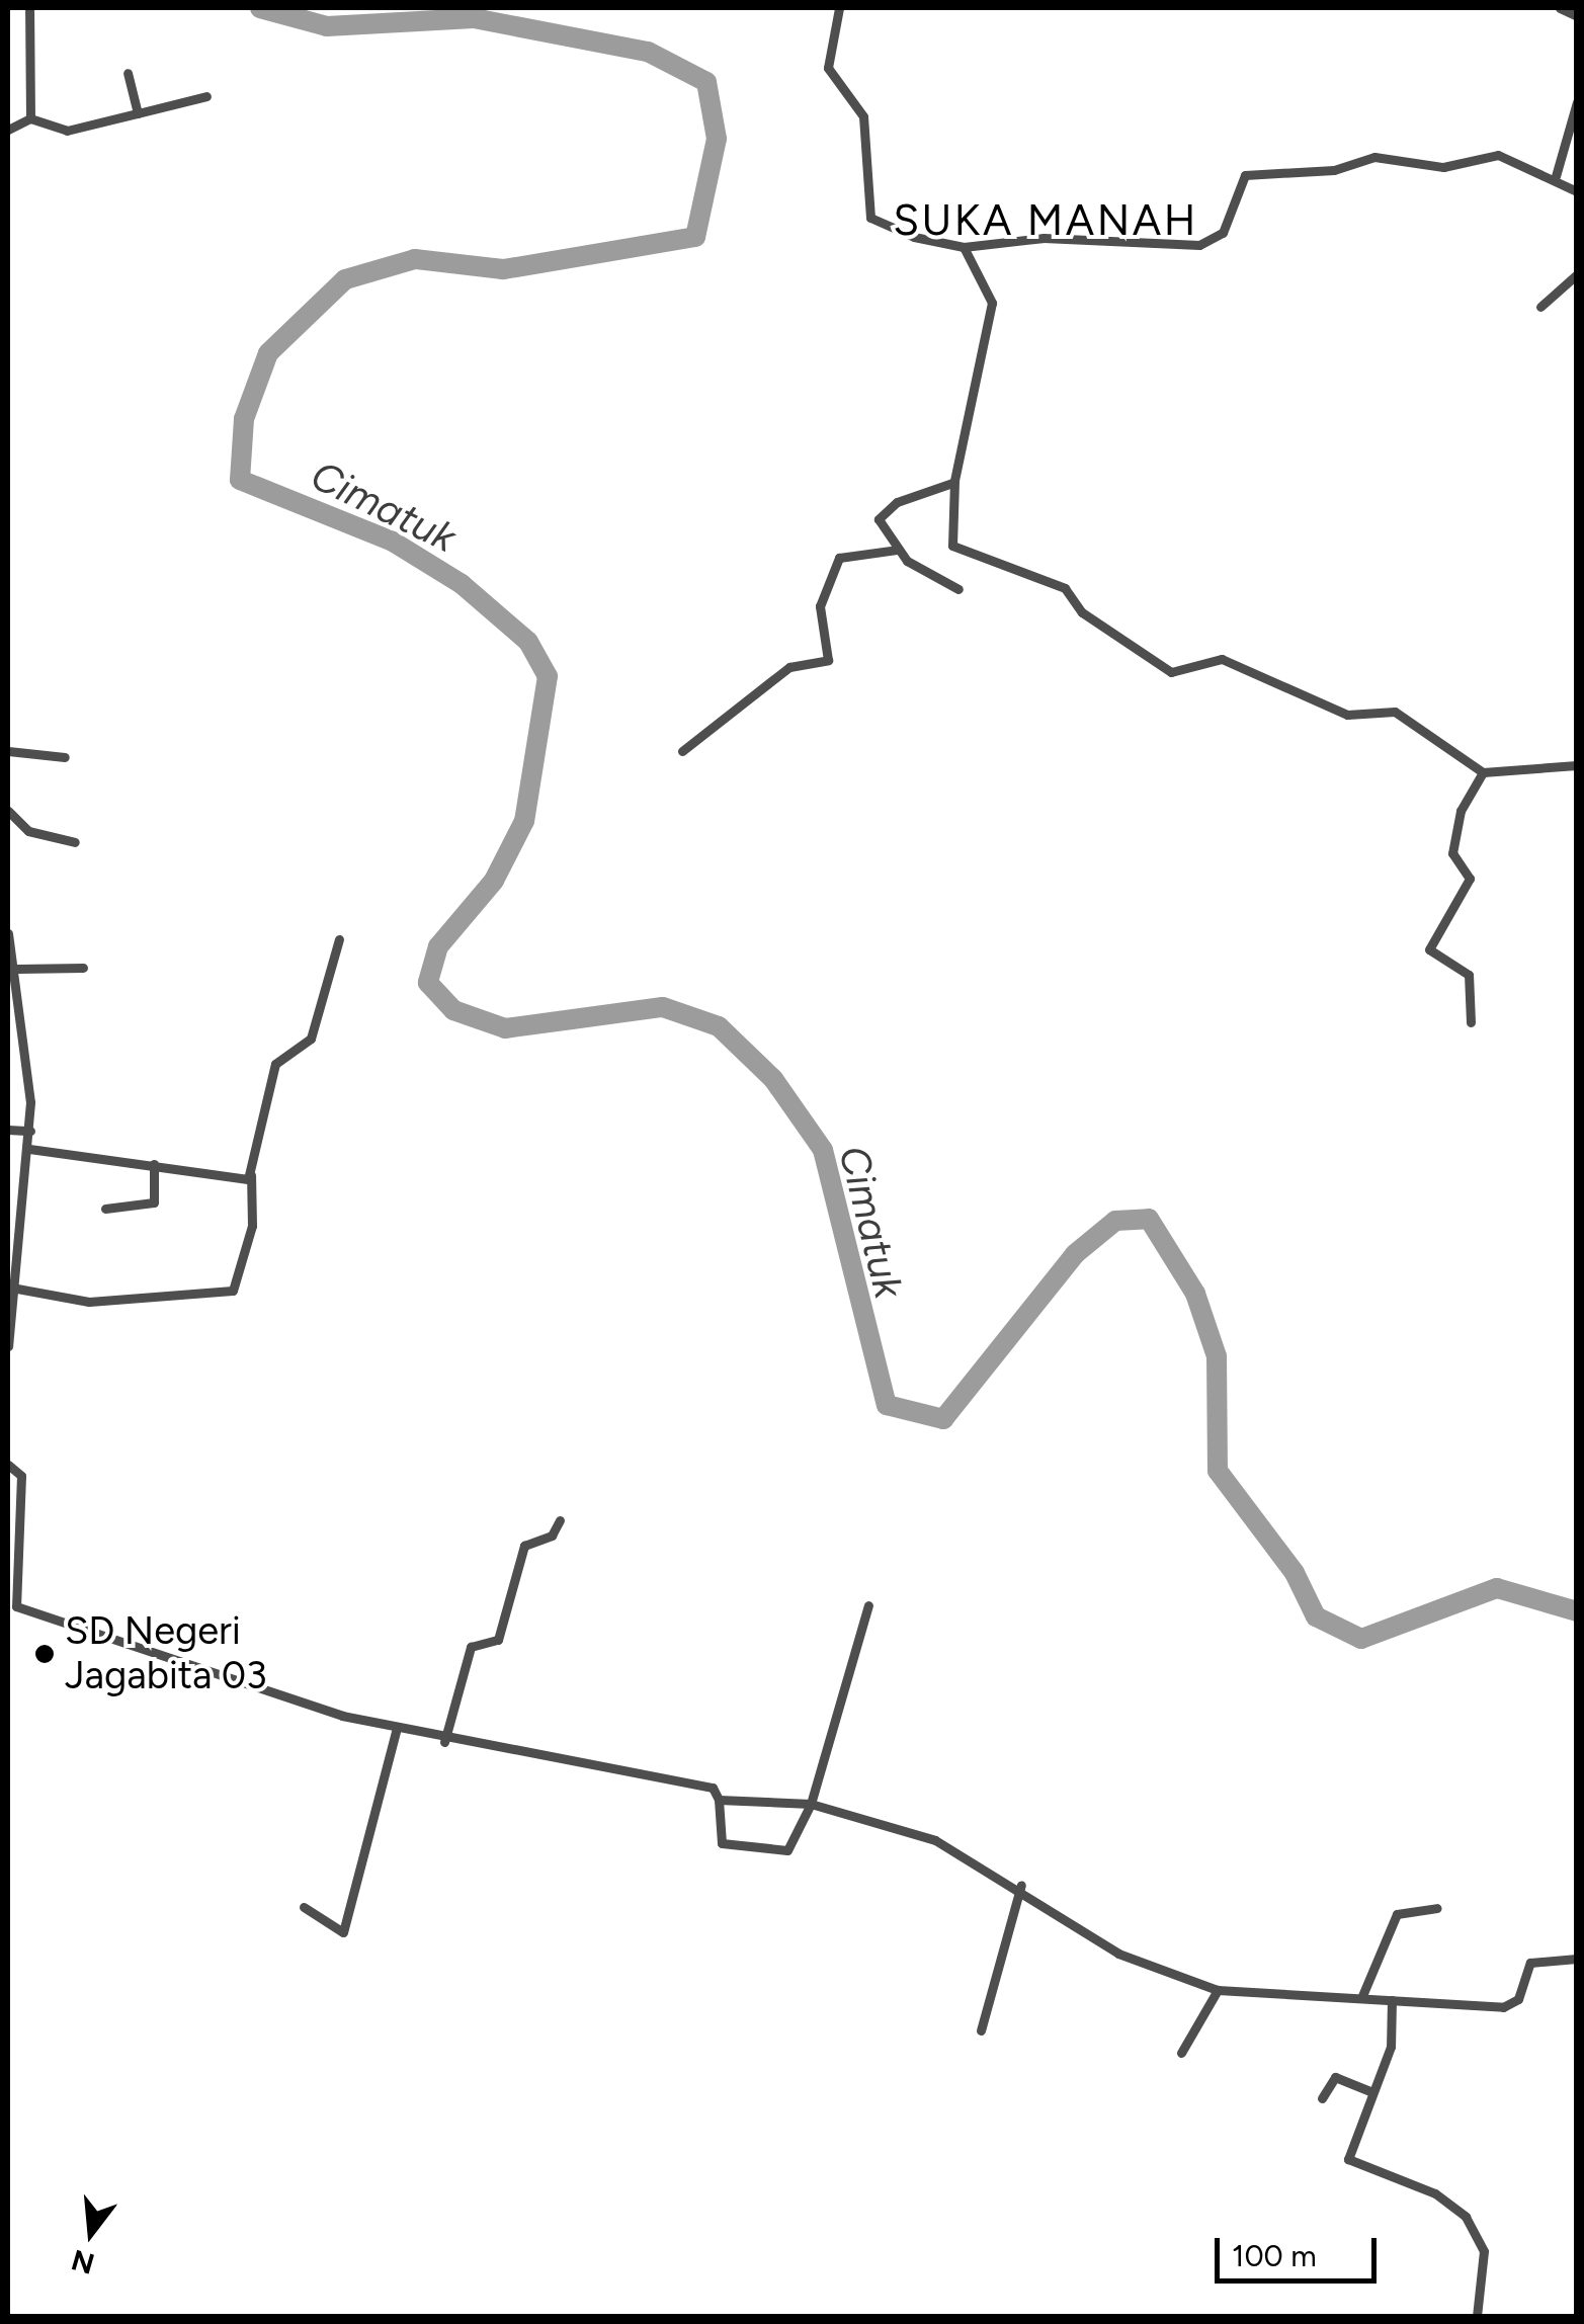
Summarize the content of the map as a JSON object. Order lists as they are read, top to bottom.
{
  "districts": ["SUKA MANAH"],
  "water": ["Cimatuk"],
  "places": ["SD Negeri Jagabita 03"],
  "scale_bar": "100 m",
  "north": "bottom"
}
